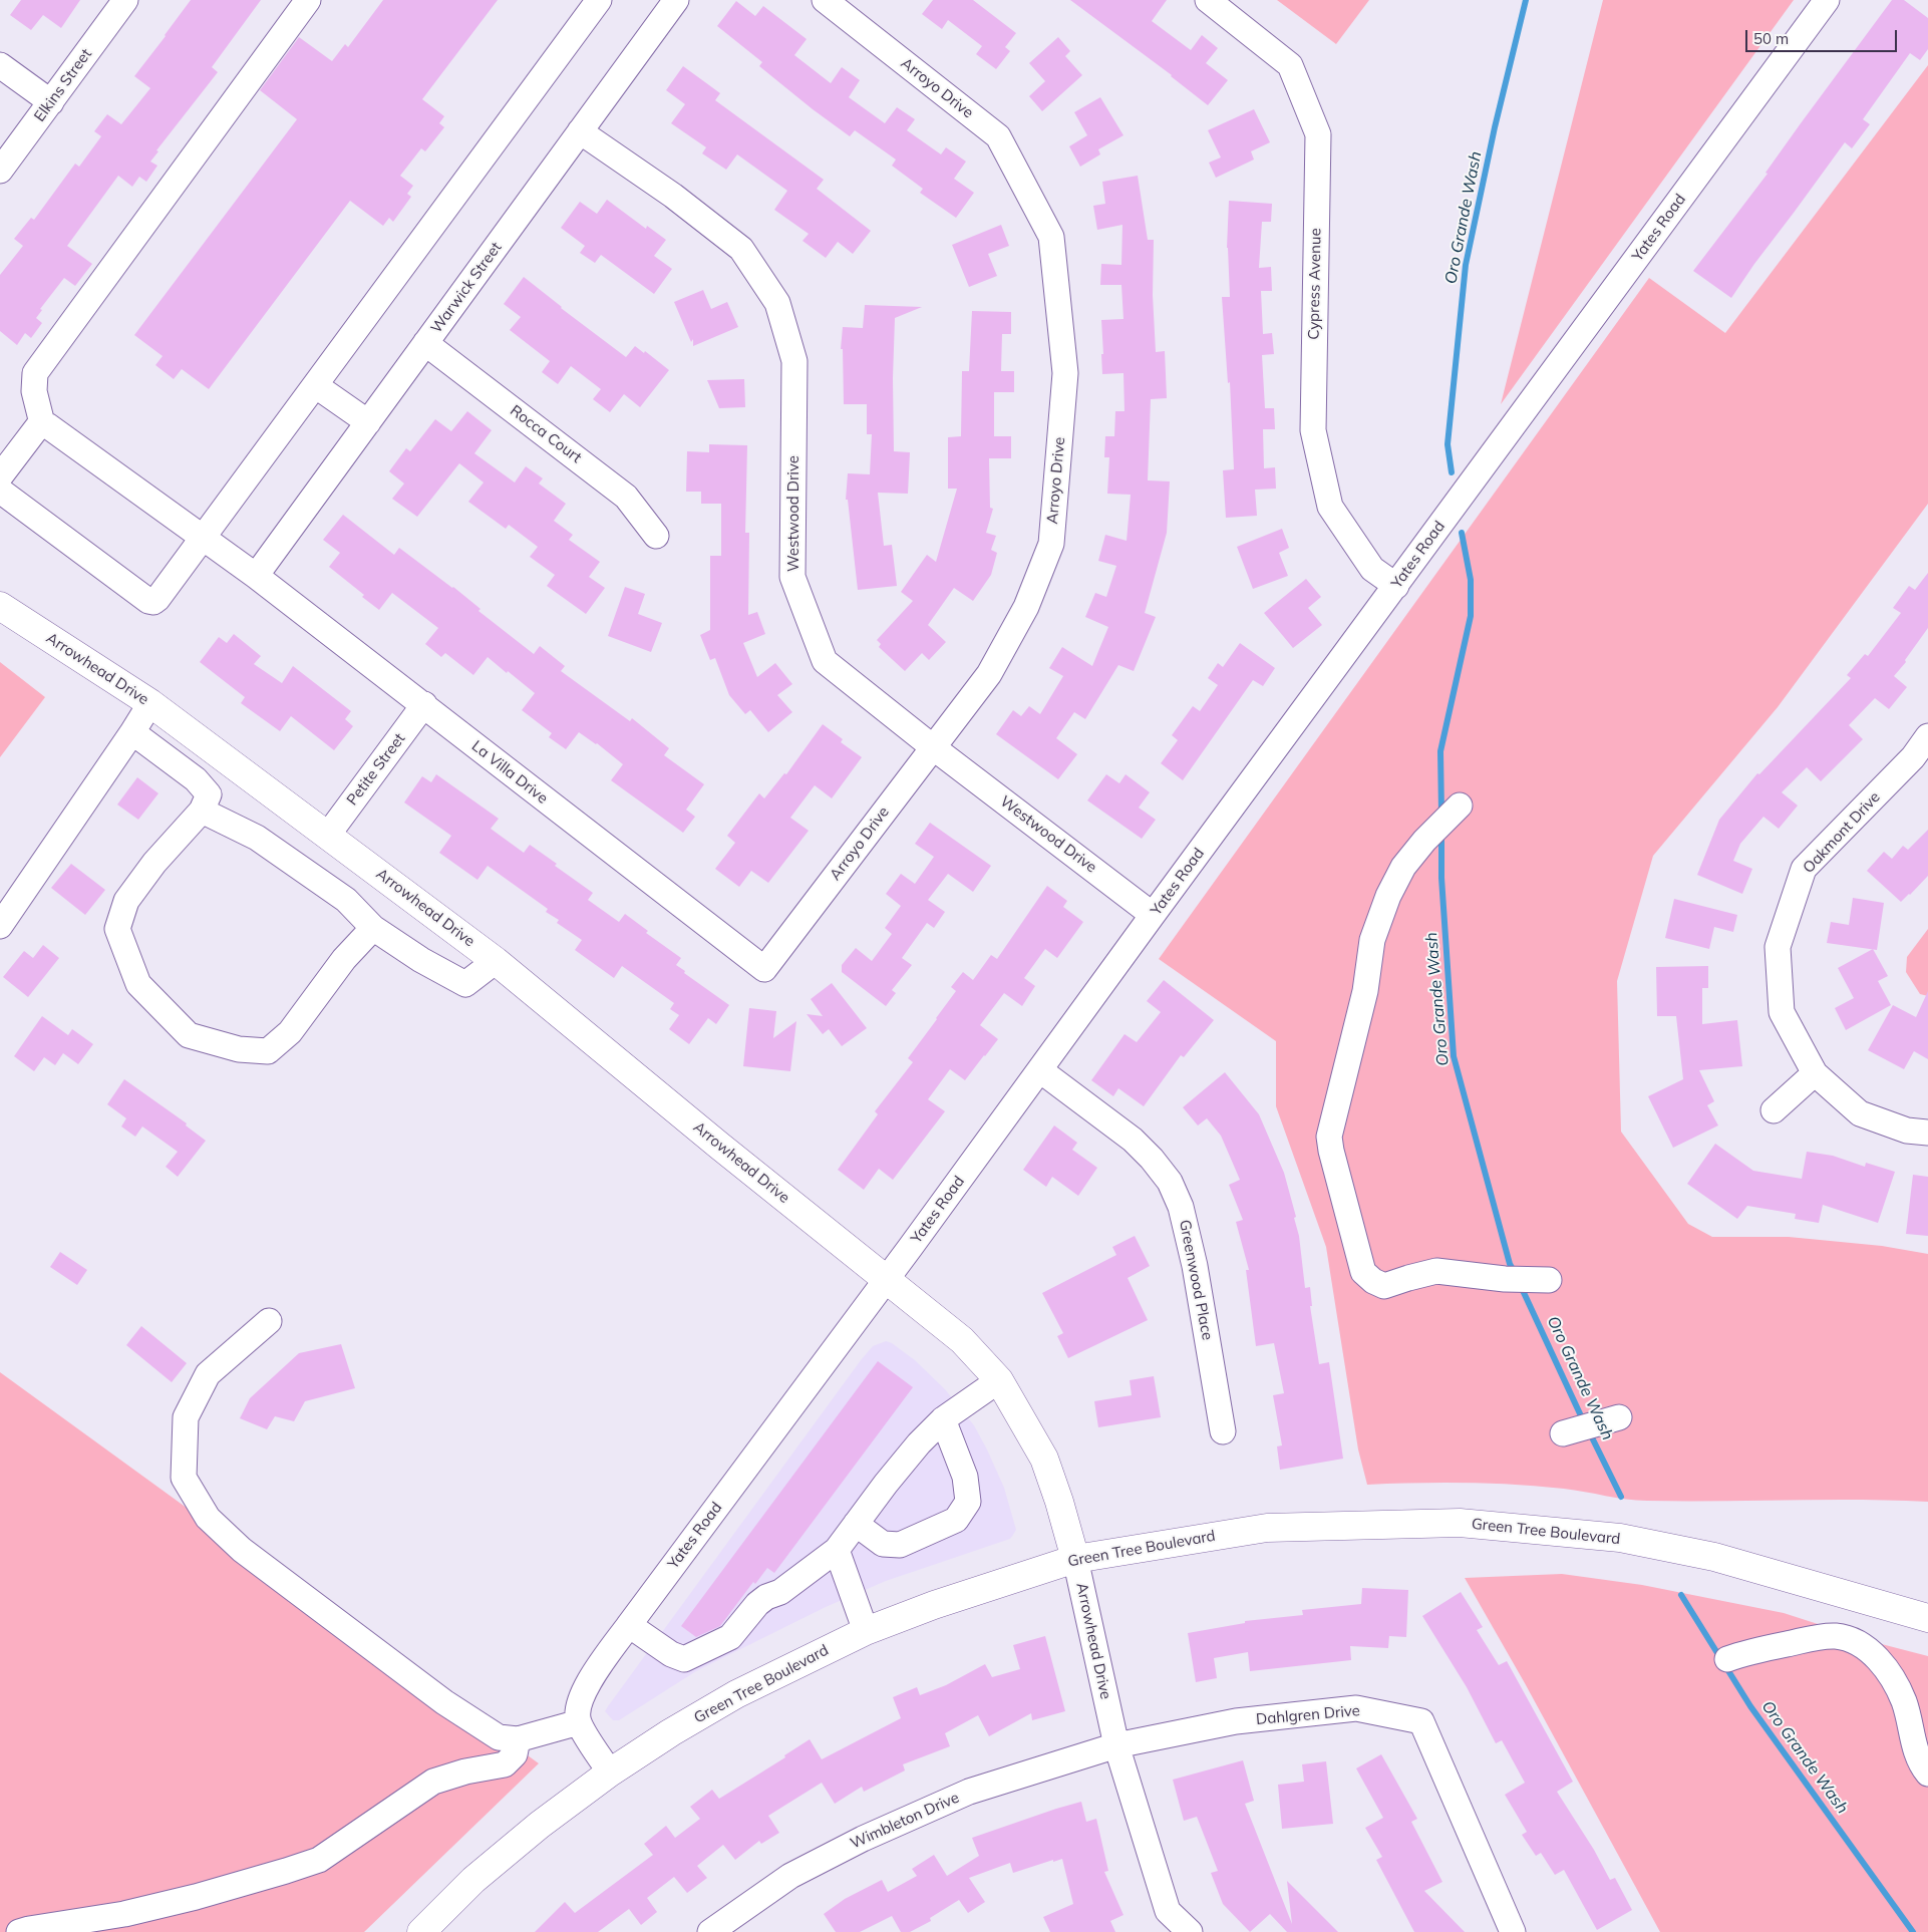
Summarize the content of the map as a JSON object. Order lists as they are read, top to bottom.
{
  "streets": {
    "main road": ["Arrowhead Drive", "Green Tree Boulevard"],
    "street": [
      "Elkins Street",
      "Arroyo Drive",
      "Yates Road",
      "Cypress Avenue",
      "Warwick Street",
      "Rocca Court",
      "Westwood Drive",
      "Petite Street",
      "La Villa Drive",
      "Oakmont Drive",
      "Greenwood Place",
      "Dahlgren Drive",
      "Wimbleton Drive"
    ]
  },
  "crossings": [
    ["Arroyo Drive", "Westwood Drive"],
    ["Arroyo Drive", "La Villa Drive"],
    ["Yates Road", "Cypress Avenue"],
    ["Yates Road", "Westwood Drive"],
    ["Yates Road", "Arrowhead Drive"],
    ["Yates Road", "Greenwood Place"],
    ["Warwick Street", "Rocca Court"],
    ["Warwick Street", "Westwood Drive"],
    ["Warwick Street", "La Villa Drive"],
    ["Arrowhead Drive", "Petite Street"],
    ["Arrowhead Drive", "Green Tree Boulevard"],
    ["Arrowhead Drive", "Dahlgren Drive"],
    ["Arrowhead Drive", "Wimbleton Drive"],
    ["Petite Street", "La Villa Drive"],
    ["Dahlgren Drive", "Wimbleton Drive"]
  ],
  "water": ["Oro Grande Wash"],
  "scale_bar": "50 m"
}
